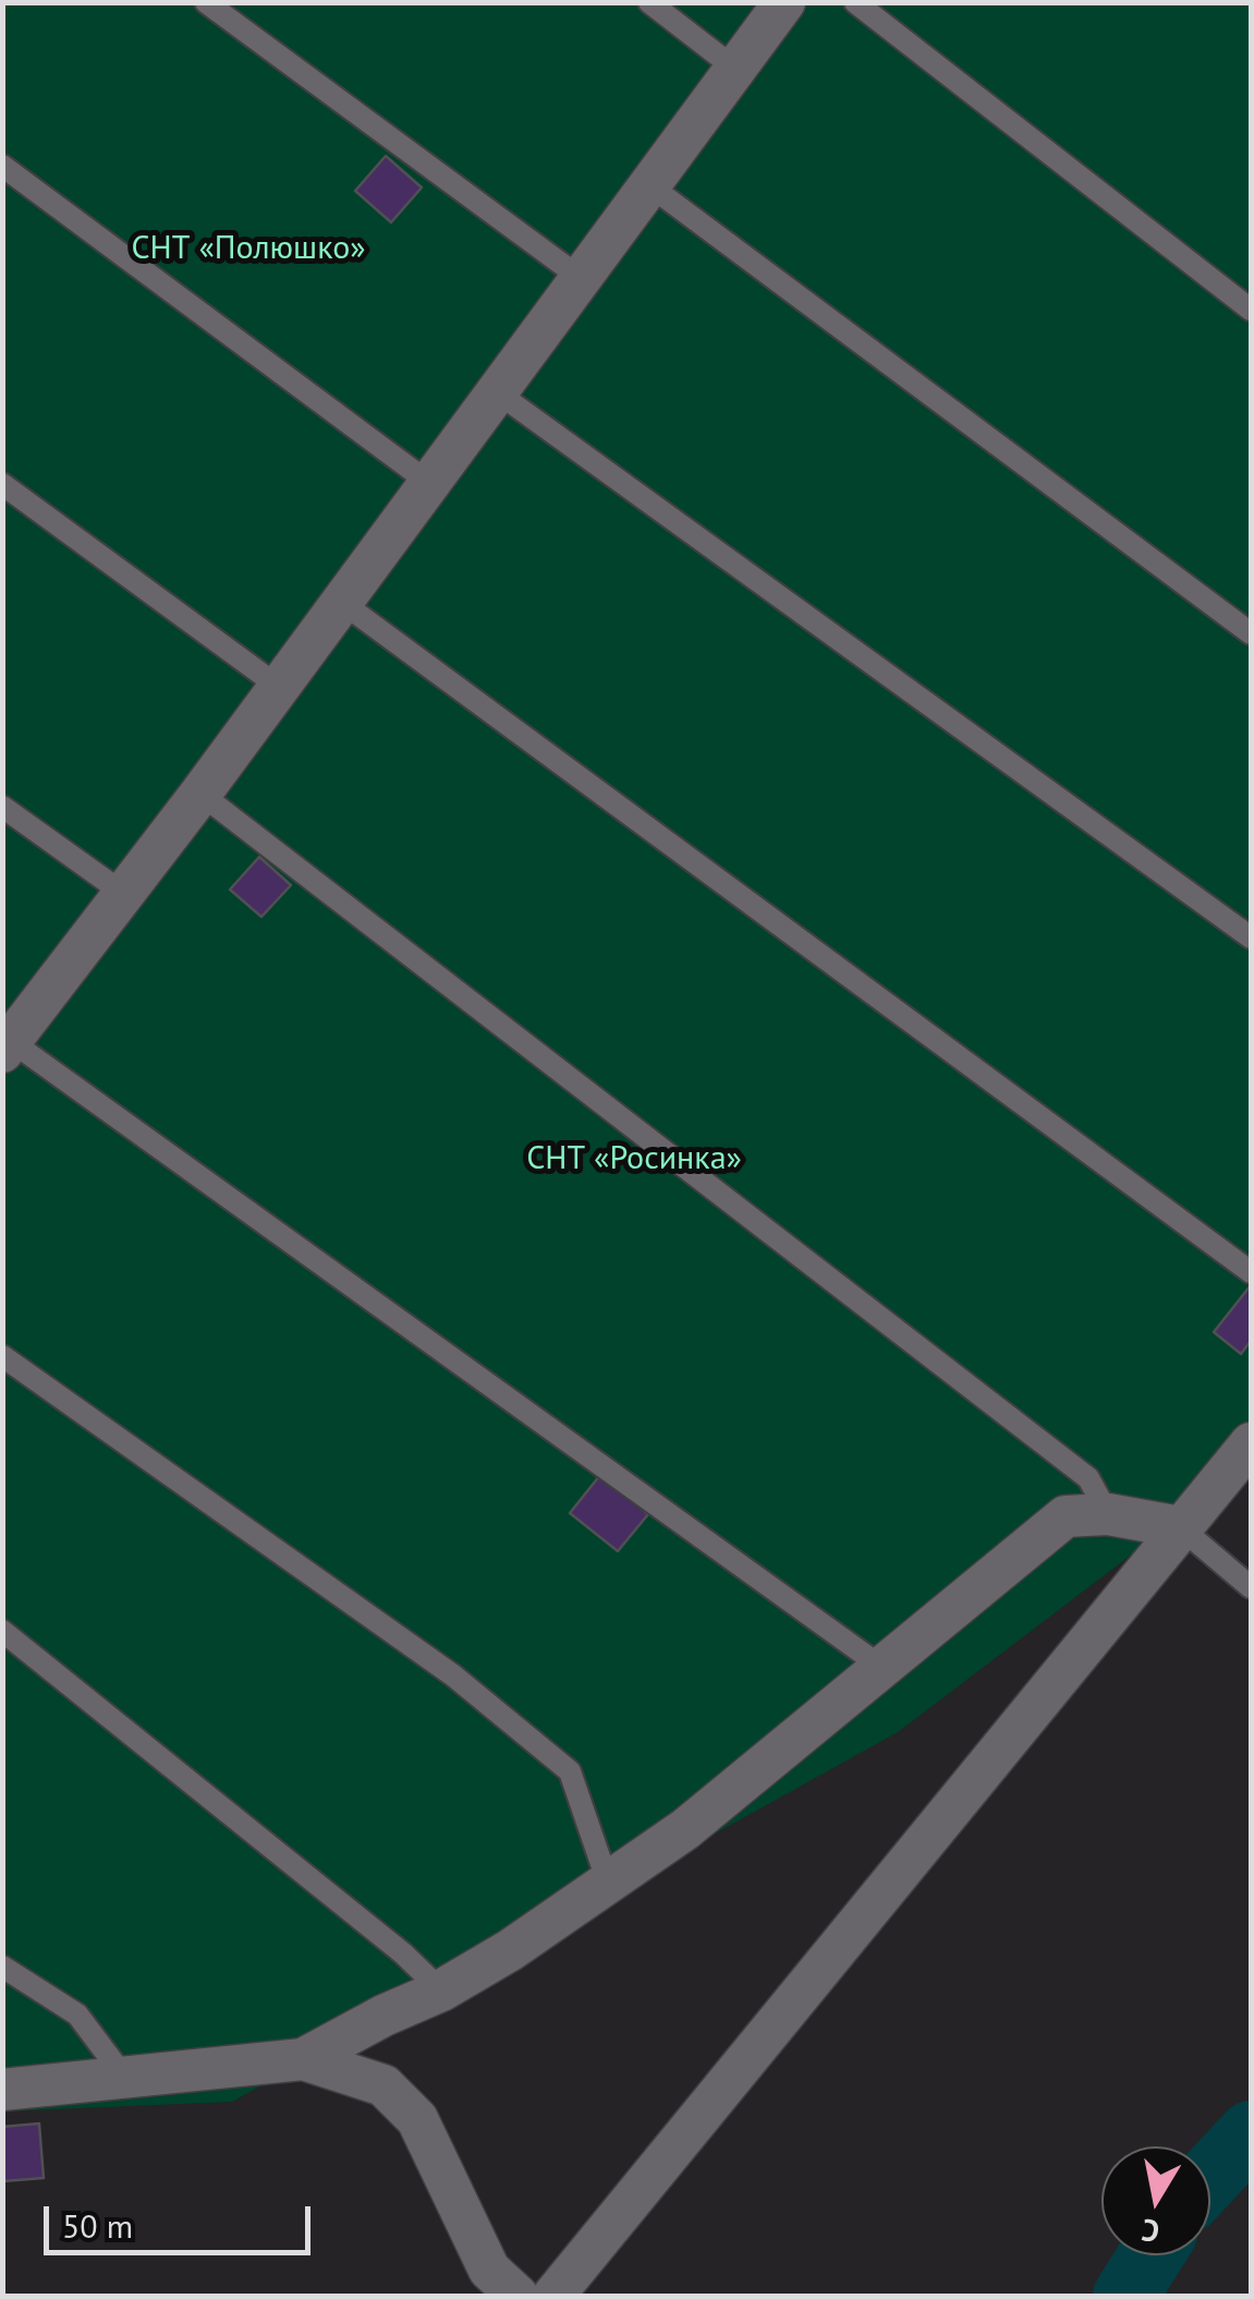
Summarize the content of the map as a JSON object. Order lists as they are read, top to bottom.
{
  "parks": ["СНТ «Полюшко»", "СНТ «Росинка»"],
  "scale_bar": "50 m",
  "north": "bottom"
}
